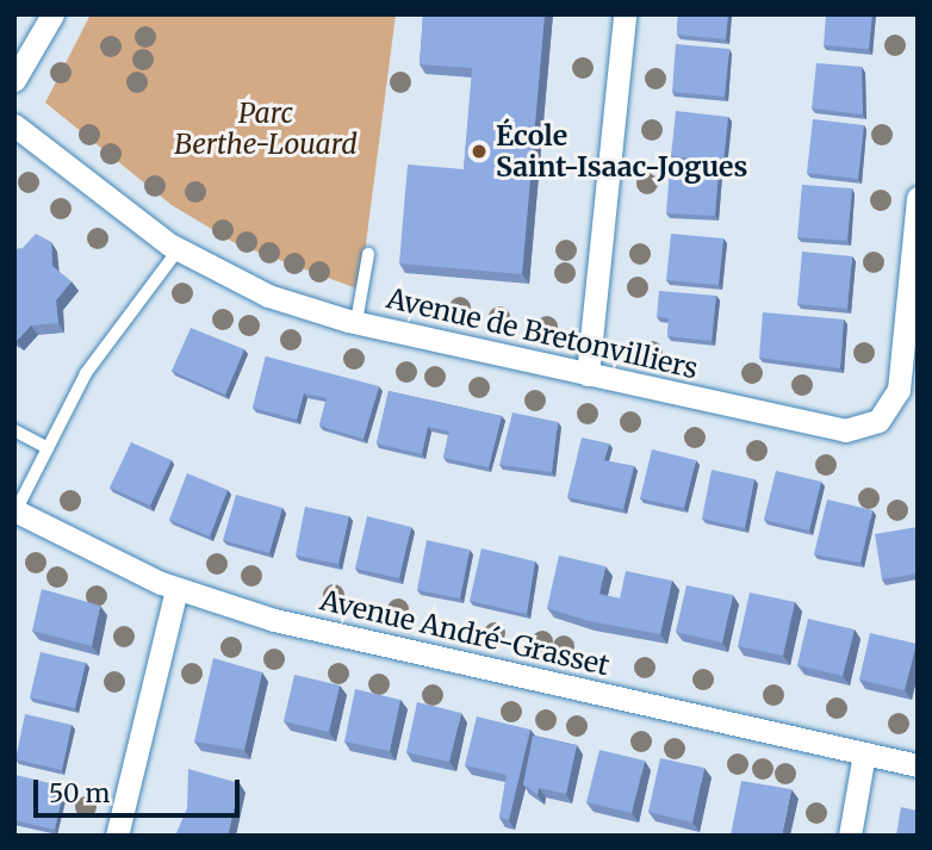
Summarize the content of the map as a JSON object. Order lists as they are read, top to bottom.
{
  "streets": {
    "street": ["Avenue de Bretonvilliers", "Avenue André-Grasset"]
  },
  "parks": ["Parc Berthe-Louard"],
  "places": ["École Saint-Isaac-Jogues"],
  "scale_bar": "50 m"
}
